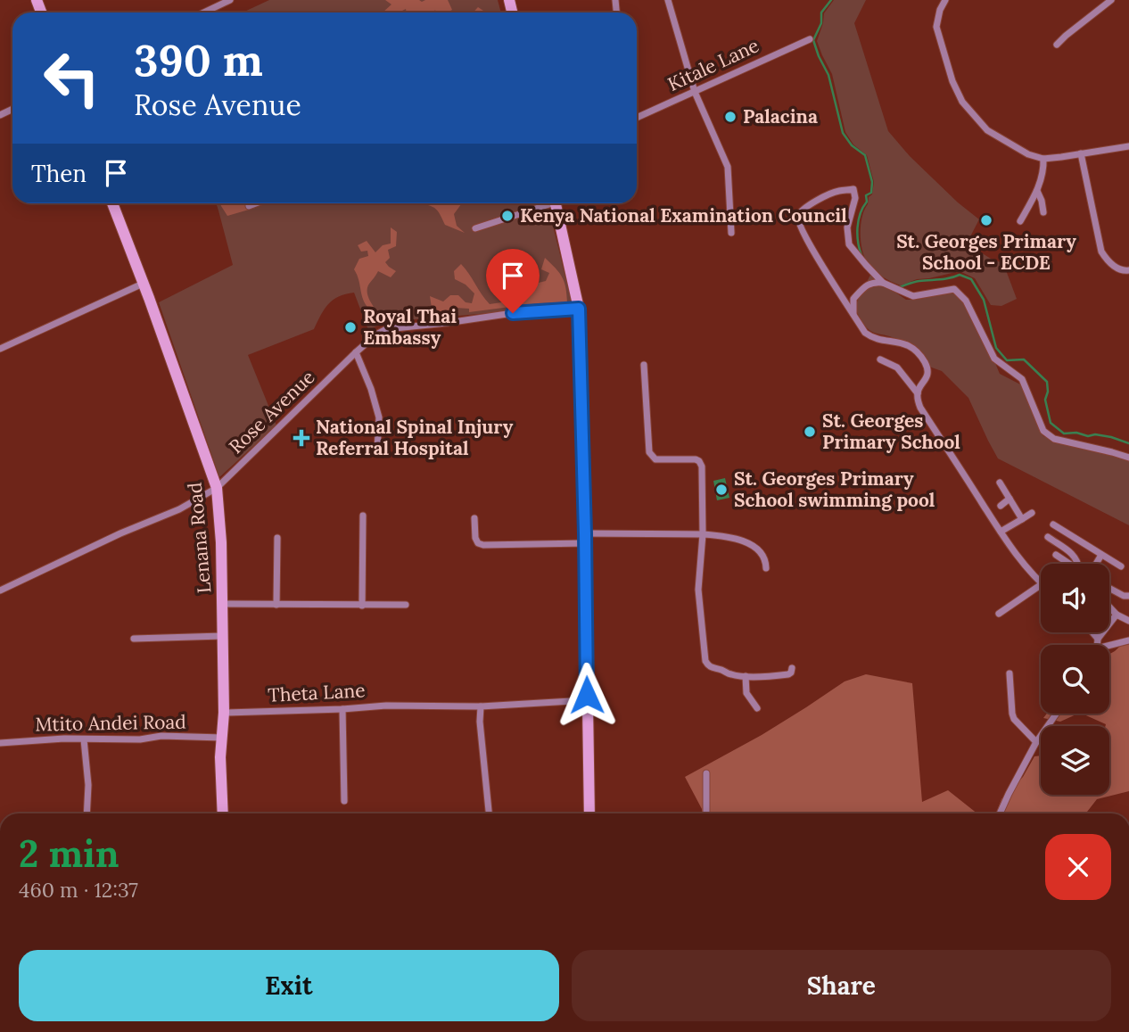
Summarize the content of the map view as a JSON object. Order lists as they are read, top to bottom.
{
  "streets": {
    "street": [
      "Kitale Lane",
      "Rose Avenue",
      "Lenana Road",
      "Theta Lane",
      "Mtito Andei Road"
    ]
  },
  "crossings": [
    ["Rose Avenue", "Lenana Road"],
    ["Lenana Road", "Theta Lane"],
    ["Lenana Road", "Mtito Andei Road"]
  ],
  "places": {
    "other": [
      "Palacina",
      "Kenya National Examination Council",
      "St. Georges Primary School - ECDE",
      "Royal Thai Embassy",
      "St. Georges Primary School",
      "St. Georges Primary School swimming pool"
    ],
    "health": ["National Spinal Injury Referral Hospital"]
  },
  "page": {
    "turn": ["390 m", "Rose Avenue"],
    "then": "Then",
    "heading": ["2 min", "460 m · 12:37"],
    "buttons": ["Exit", "Share"]
  }
}
